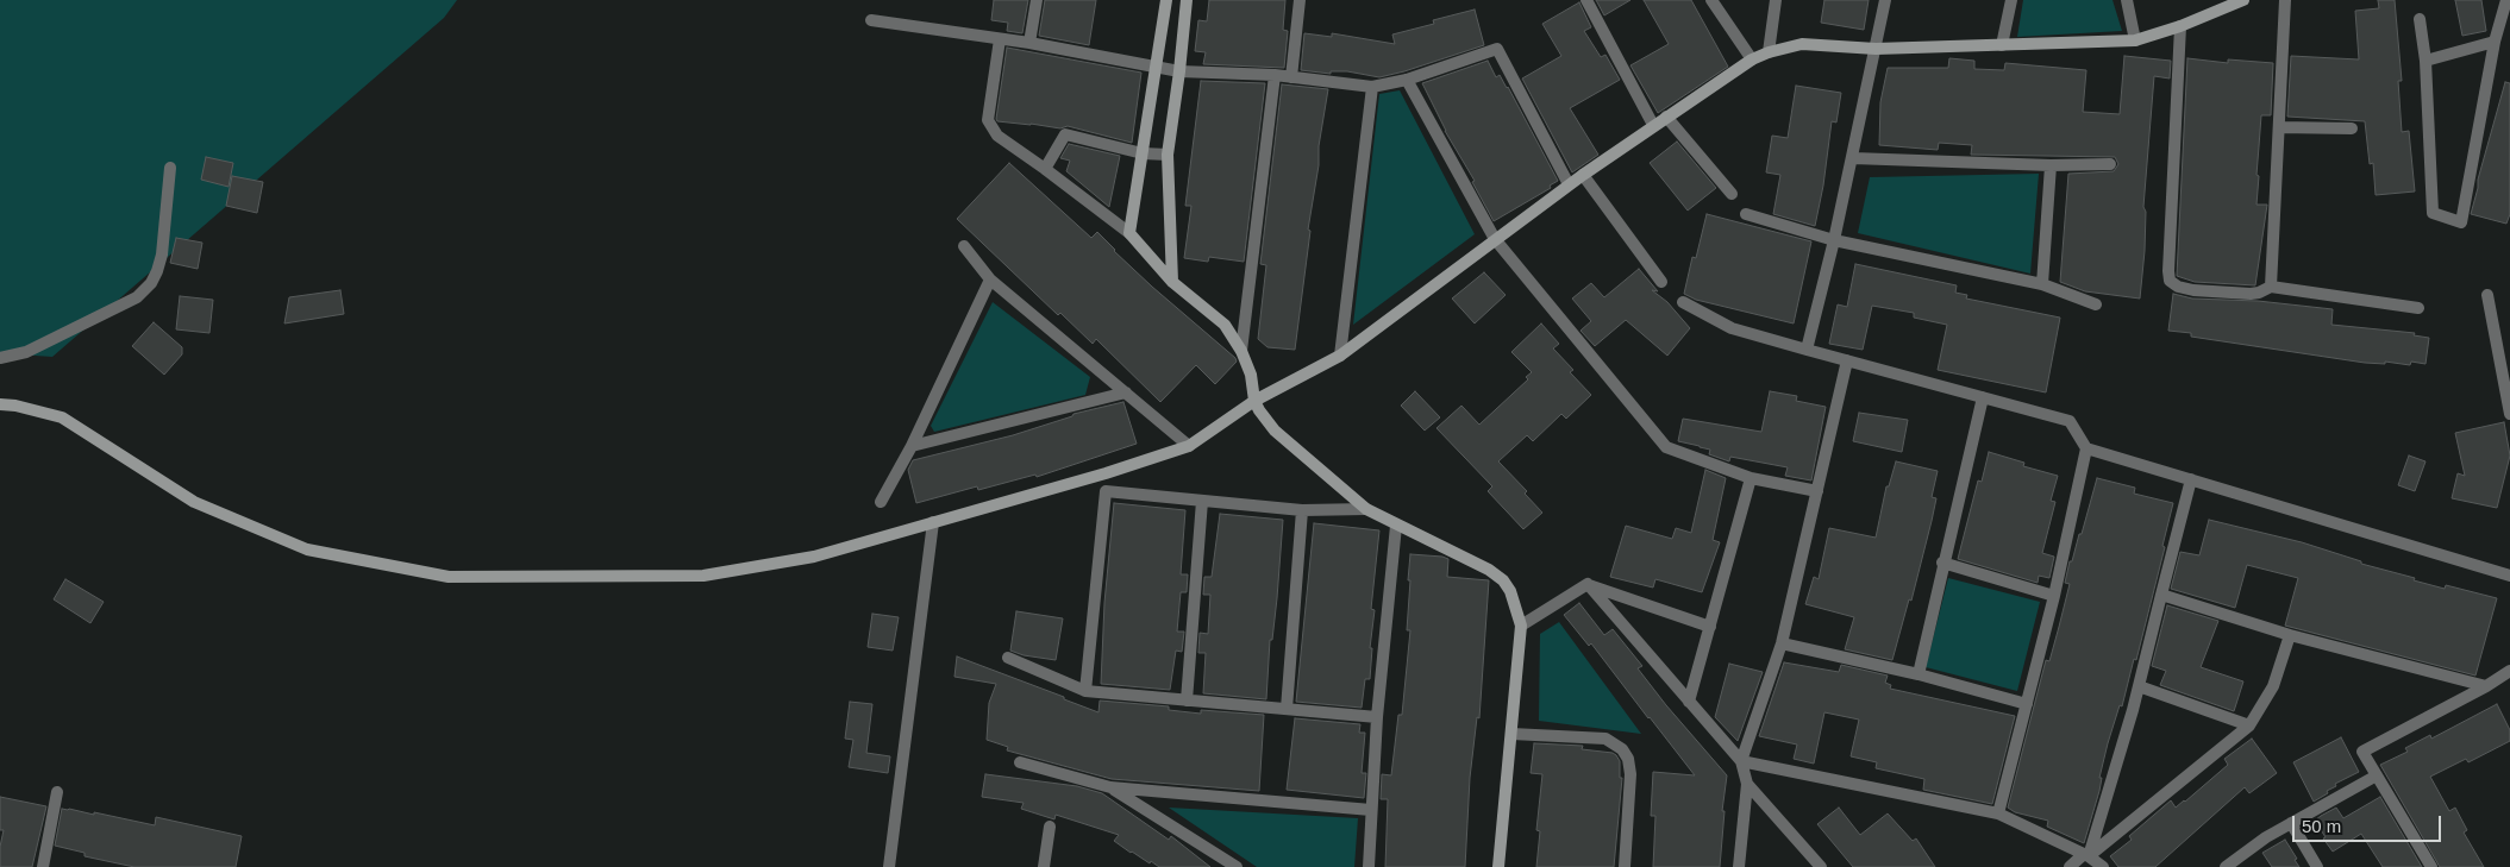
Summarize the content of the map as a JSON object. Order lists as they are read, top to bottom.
{
  "scale_bar": "50 m"
}
